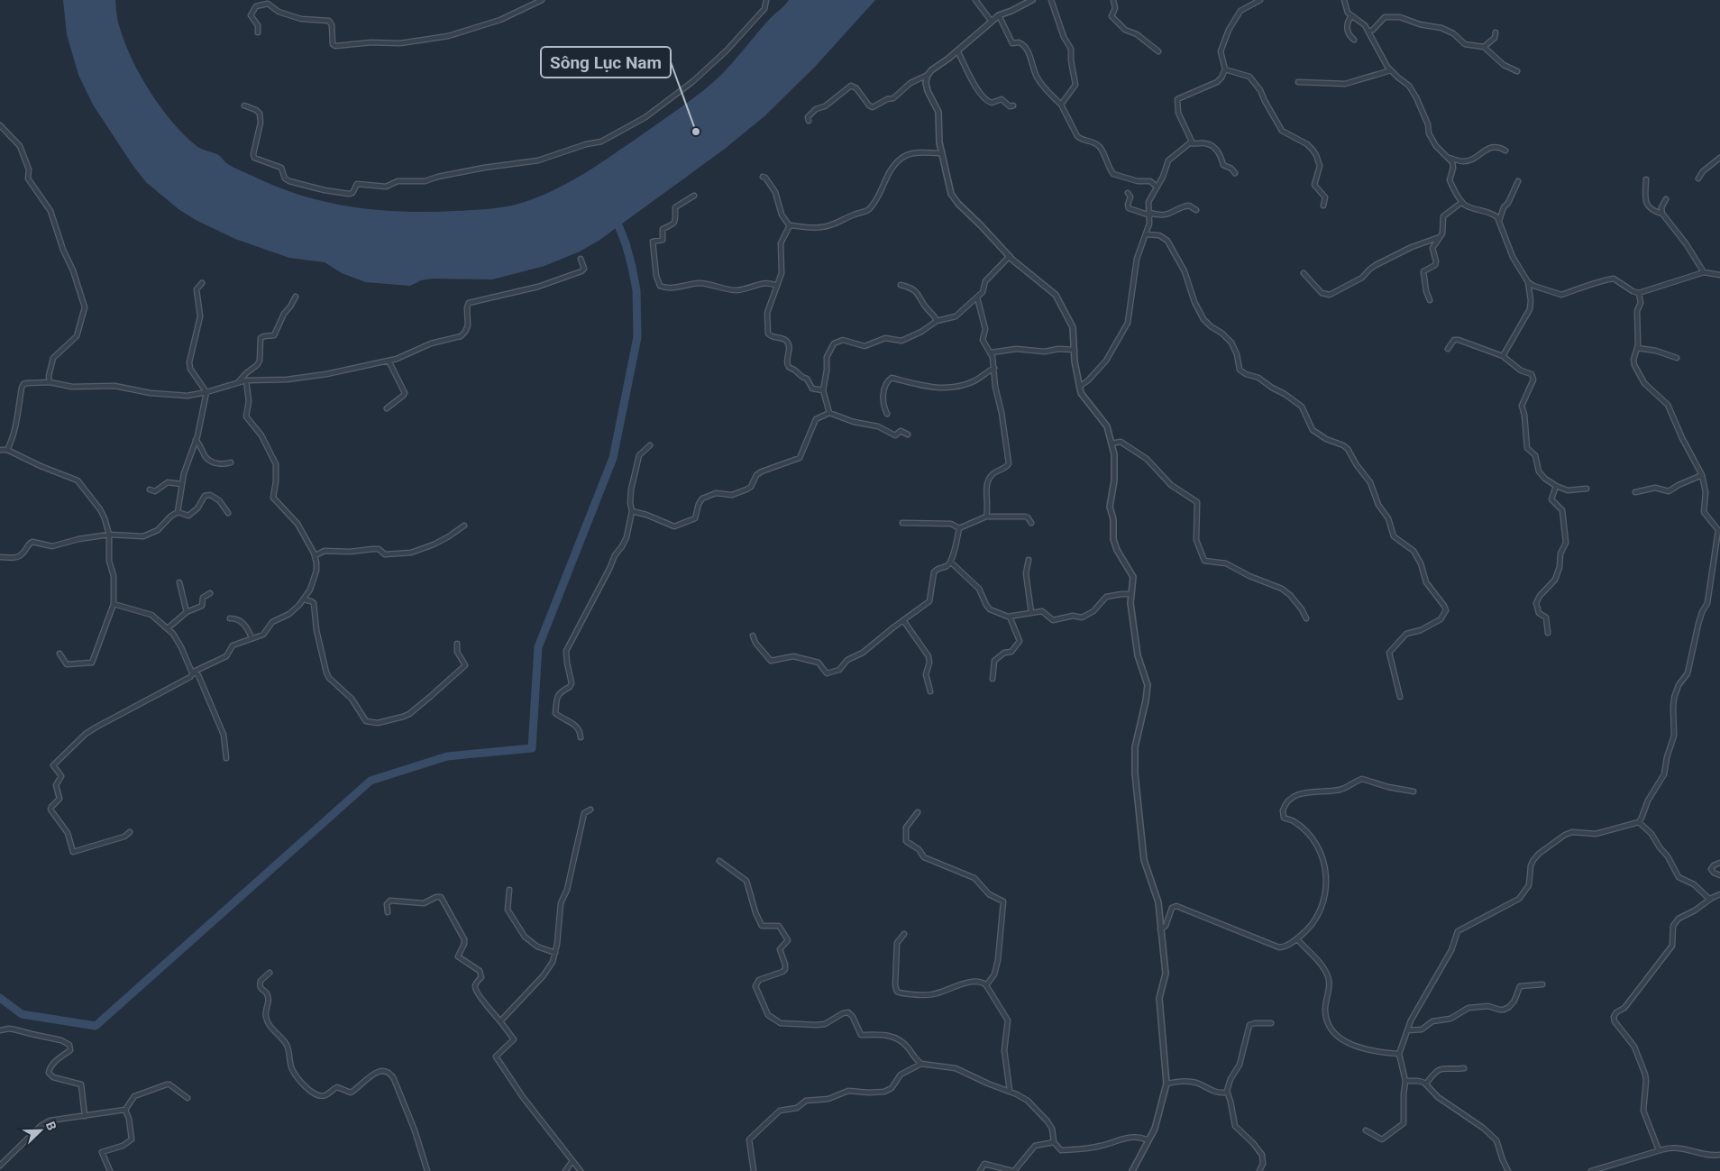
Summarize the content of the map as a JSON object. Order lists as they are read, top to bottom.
{
  "places": ["Sông Lục Nam"],
  "north": "top right"
}
